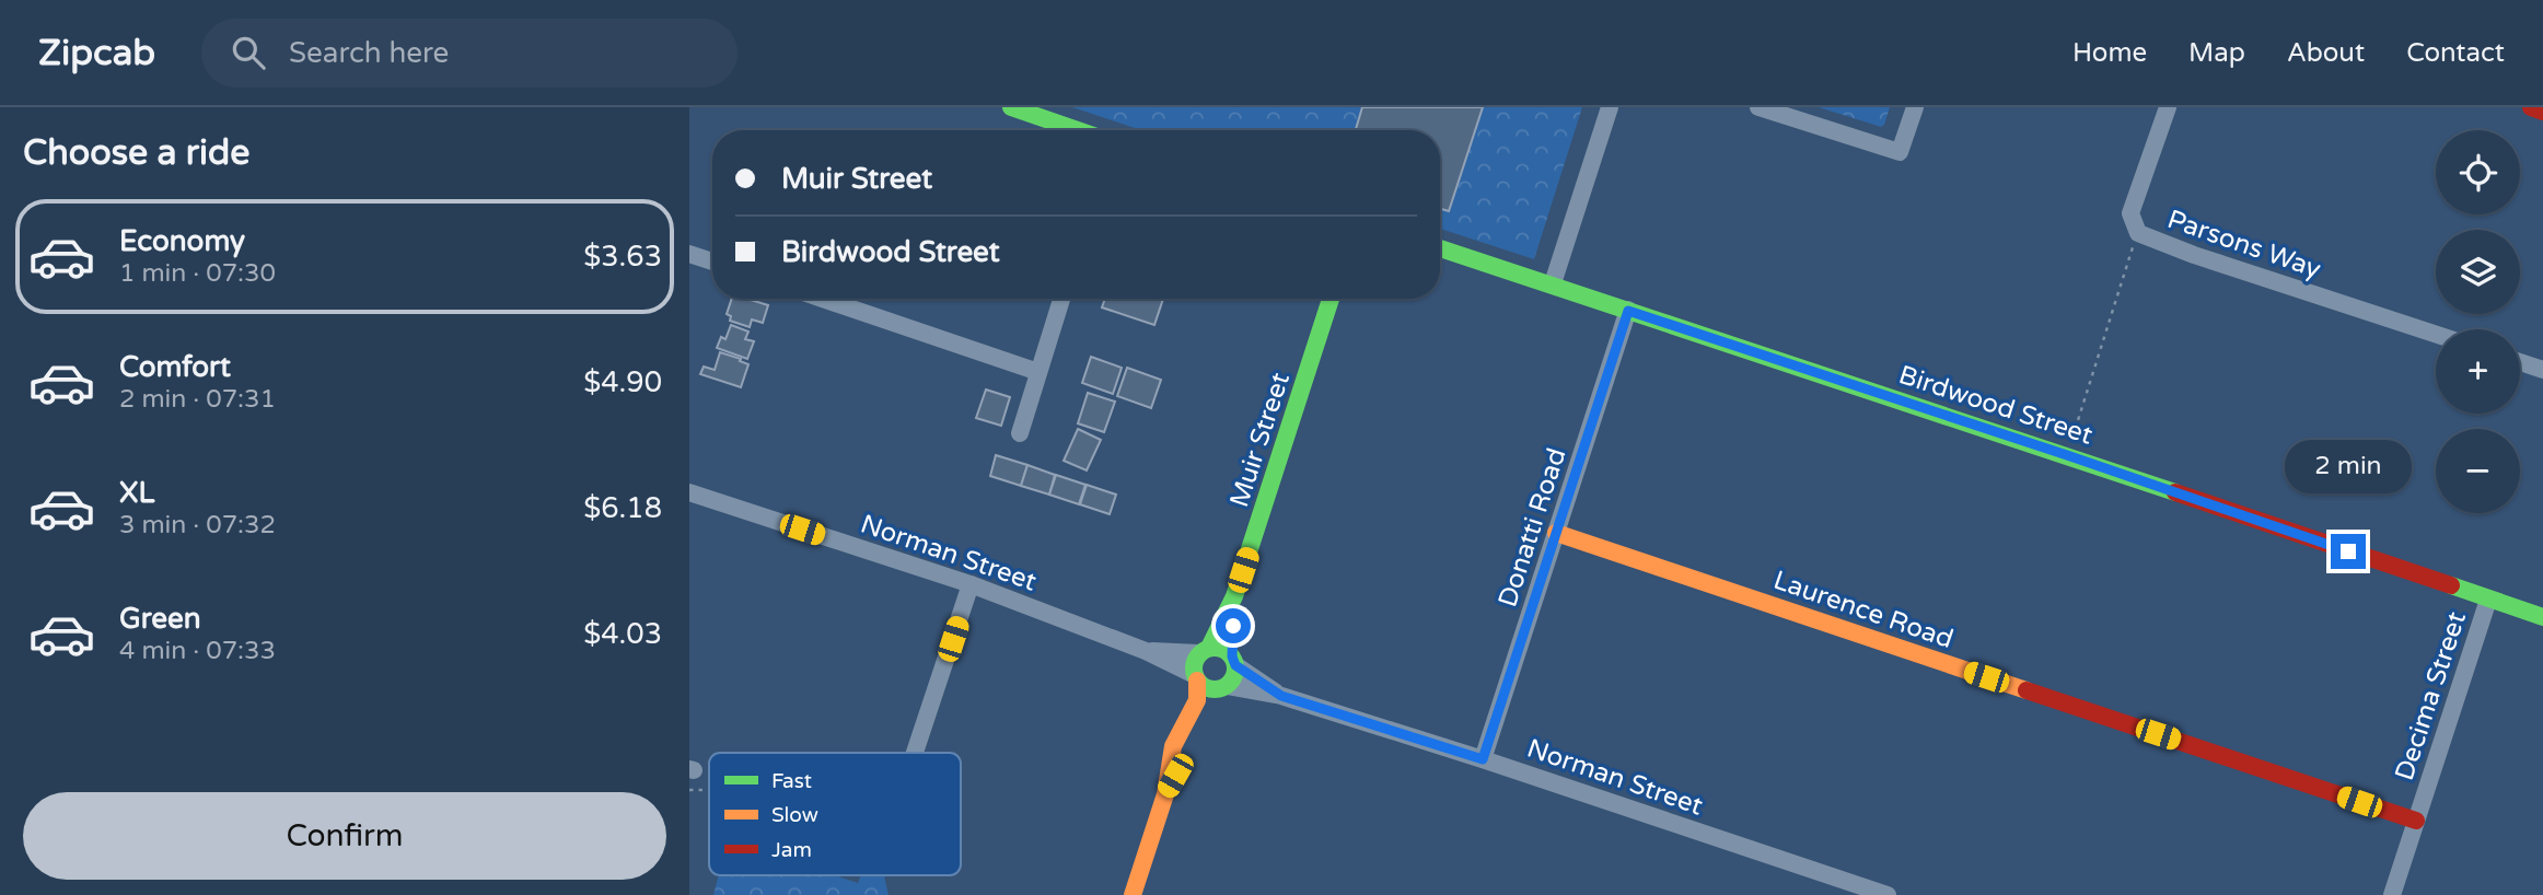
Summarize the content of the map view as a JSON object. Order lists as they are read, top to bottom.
{
  "streets": {
    "street": [
      "Parsons Way",
      "Birdwood Street",
      "Muir Street",
      "Donatti Road",
      "Norman Street",
      "Laurence Road",
      "Decima Street"
    ]
  },
  "crossings": [
    ["Birdwood Street", "Donatti Road"],
    ["Birdwood Street", "Decima Street"],
    ["Muir Street", "Norman Street"],
    ["Donatti Road", "Norman Street"],
    ["Donatti Road", "Laurence Road"],
    ["Laurence Road", "Decima Street"]
  ],
  "legend": ["Fast", "Slow", "Jam"],
  "page": {
    "header": "Zipcab",
    "search": "Search here",
    "nav": [
      "Home",
      "Map",
      "About",
      "Contact"
    ],
    "heading": "Choose a ride",
    "map_buttons": ["+", "−"],
    "banner": ["Muir Street", "Birdwood Street"],
    "list": [
      {
        "name": "Economy",
        "note": "1 min · 07:30",
        "value": "$3.63"
      },
      {
        "name": "Comfort",
        "note": "2 min · 07:31",
        "value": "$4.90"
      },
      {
        "name": "XL",
        "note": "3 min · 07:32",
        "value": "$6.18"
      },
      {
        "name": "Green",
        "note": "4 min · 07:33",
        "value": "$4.03"
      }
    ],
    "bubble": "2 min",
    "buttons": "Confirm"
  }
}
